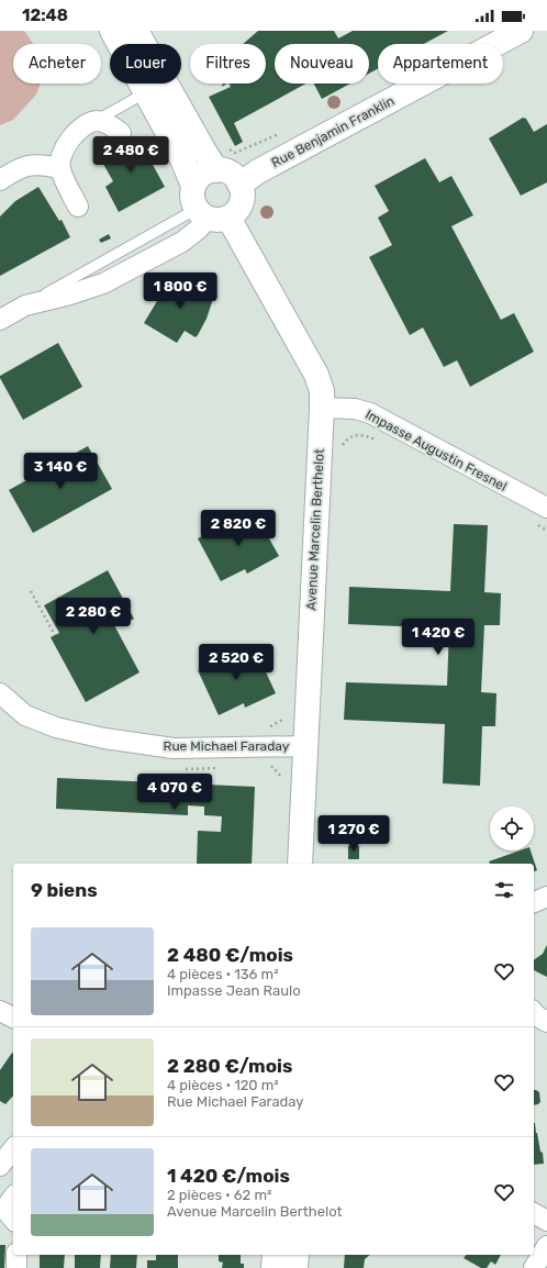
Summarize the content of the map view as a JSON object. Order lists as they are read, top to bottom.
{
  "streets": {
    "street": [
      "Rue Benjamin Franklin",
      "Impasse Augustin Fresnel",
      "Avenue Marcelin Berthelot",
      "Rue Michael Faraday"
    ]
  },
  "crossings": [
    ["Rue Benjamin Franklin", "Avenue Marcelin Berthelot"],
    ["Impasse Augustin Fresnel", "Avenue Marcelin Berthelot"],
    ["Avenue Marcelin Berthelot", "Rue Michael Faraday"]
  ],
  "page": {
    "status": "12:48",
    "chip": [
      "Acheter",
      "Louer",
      "Filtres",
      "Nouveau",
      "Appartement"
    ],
    "price": [
      "2 480 €",
      "1 800 €",
      "3 140 €",
      "2 820 €",
      "2 280 €",
      "1 420 €",
      "2 520 €",
      "4 070 €",
      "1 270 €"
    ],
    "heading": "9 biens",
    "list": [
      {
        "name": "2 480 €/mois",
        "note": "4 pièces · 136 m² · Impasse Jean Raulo"
      },
      {
        "name": "2 280 €/mois",
        "note": "4 pièces · 120 m² · Rue Michael Faraday"
      },
      {
        "name": "1 420 €/mois",
        "note": "2 pièces · 62 m² · Avenue Marcelin Berthelot"
      }
    ]
  }
}
